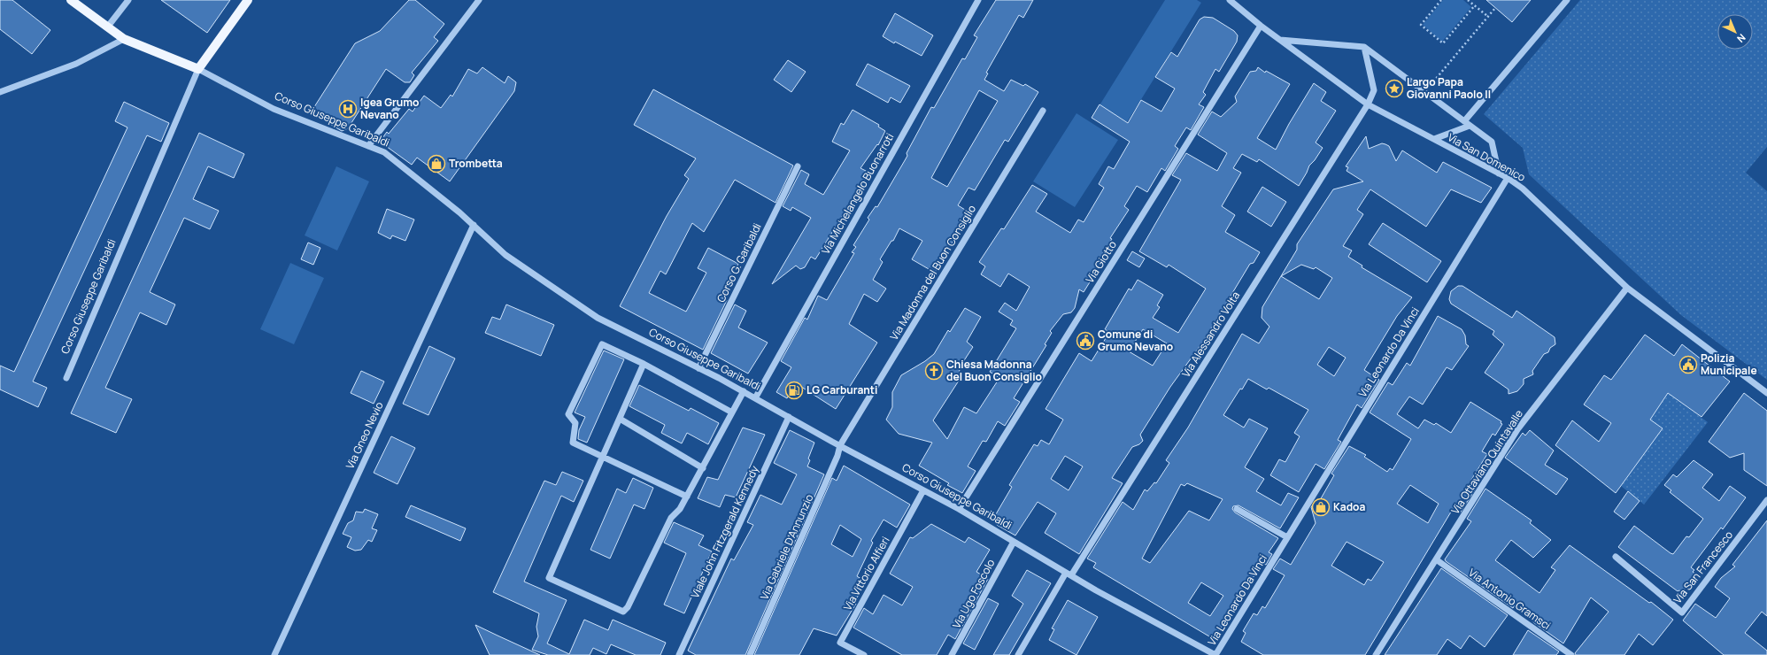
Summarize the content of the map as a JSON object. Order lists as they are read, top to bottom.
{
  "streets": {
    "main road": ["Corso Giuseppe Garibaldi"],
    "street": [
      "Via San Domenico",
      "Via Michelangelo Buonarroti",
      "Via Giotto",
      "Corso G. Garibaldi",
      "Via Madonna del Buon Consiglio",
      "Via Alessandro Volta",
      "Via Leonardo Da Vinci",
      "Via Gneo Nevio",
      "Via Ottaviano Quintavalle",
      "Viale John Fitzgerald Kennedy",
      "Via Gabriele D'Annunzio",
      "Via San Francesco",
      "Via Vittorio Alfieri",
      "Via Ugo Foscolo",
      "Via Antonio Gramsci"
    ]
  },
  "crossings": [
    ["Corso Giuseppe Garibaldi", "Via Michelangelo Buonarroti"],
    ["Corso Giuseppe Garibaldi", "Via Giotto"],
    ["Corso Giuseppe Garibaldi", "Corso G. Garibaldi"],
    ["Corso Giuseppe Garibaldi", "Via Madonna del Buon Consiglio"],
    ["Corso Giuseppe Garibaldi", "Via Alessandro Volta"],
    ["Corso Giuseppe Garibaldi", "Via Leonardo Da Vinci"],
    ["Corso Giuseppe Garibaldi", "Via Gneo Nevio"],
    ["Corso Giuseppe Garibaldi", "Viale John Fitzgerald Kennedy"],
    ["Corso Giuseppe Garibaldi", "Via Gabriele D'Annunzio"],
    ["Corso Giuseppe Garibaldi", "Via Vittorio Alfieri"],
    ["Corso Giuseppe Garibaldi", "Via Ugo Foscolo"],
    ["Via San Domenico", "Via Giotto"],
    ["Via San Domenico", "Via Alessandro Volta"],
    ["Via San Domenico", "Via Leonardo Da Vinci"],
    ["Via San Domenico", "Via Ottaviano Quintavalle"],
    ["Via Madonna del Buon Consiglio", "Via Gabriele D'Annunzio"],
    ["Via Ottaviano Quintavalle", "Via Antonio Gramsci"]
  ],
  "places": {
    "place": ["Largo Papa Giovanni Paolo II"],
    "hospital": ["Igea Grumo Nevano"],
    "shop": ["Trombetta", "Kadoa"],
    "public building": ["Comune di Grumo Nevano", "Polizia Municipale"],
    "church": ["Chiesa Madonna del Buon Consiglio"],
    "fuel station": ["LG Carburanti"]
  },
  "north": "bottom right"
}
